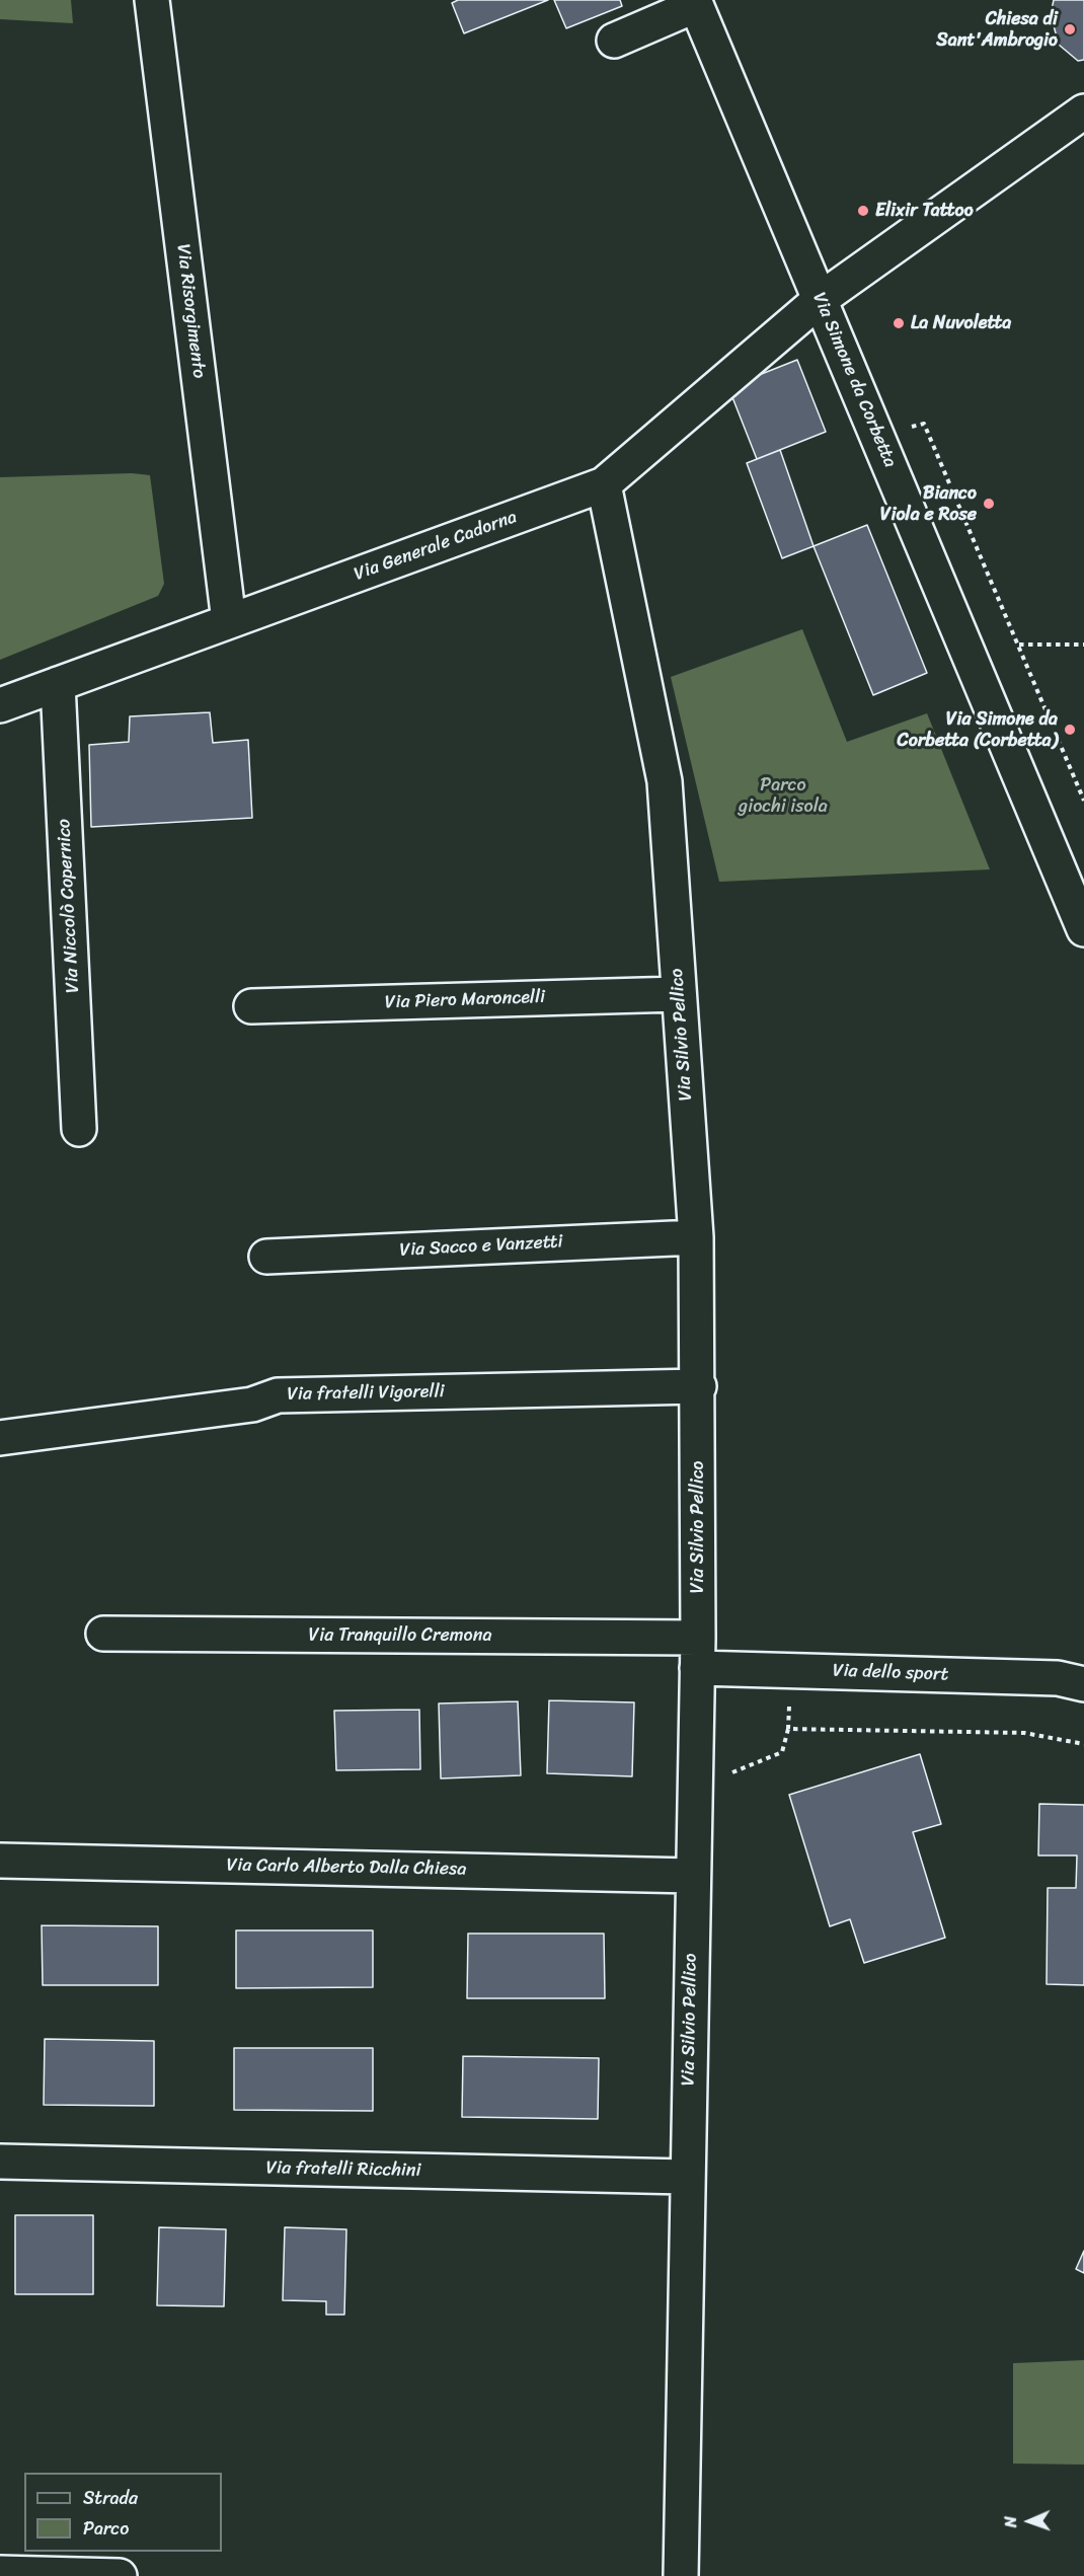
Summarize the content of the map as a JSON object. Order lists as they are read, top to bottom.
{
  "streets": {
    "street": [
      "Via Risorgimento",
      "Via Simone da Corbetta",
      "Via Generale Cadorna",
      "Via Niccolò Copernico",
      "Via Piero Maroncelli",
      "Via Silvio Pellico",
      "Via Sacco e Vanzetti",
      "Via fratelli Vigorelli",
      "Via Tranquillo Cremona",
      "Via dello sport",
      "Via Carlo Alberto Dalla Chiesa",
      "Via fratelli Ricchini"
    ]
  },
  "crossings": [
    ["Via Risorgimento", "Via Generale Cadorna"],
    ["Via Simone da Corbetta", "Via Generale Cadorna"],
    ["Via Generale Cadorna", "Via Niccolò Copernico"],
    ["Via Generale Cadorna", "Via Silvio Pellico"],
    ["Via Piero Maroncelli", "Via Silvio Pellico"],
    ["Via Silvio Pellico", "Via Sacco e Vanzetti"],
    ["Via Silvio Pellico", "Via fratelli Vigorelli"],
    ["Via Silvio Pellico", "Via Tranquillo Cremona"],
    ["Via Silvio Pellico", "Via dello sport"],
    ["Via Silvio Pellico", "Via Carlo Alberto Dalla Chiesa"],
    ["Via Silvio Pellico", "Via fratelli Ricchini"],
    ["Via Tranquillo Cremona", "Via dello sport"]
  ],
  "parks": ["Parco giochi isola"],
  "places": [
    "Chiesa di Sant'Ambrogio",
    "Elixir Tattoo",
    "La Nuvoletta",
    "Bianco Viola e Rose",
    "Via Simone da Corbetta (Corbetta)"
  ],
  "legend": ["Strada", "Parco"],
  "north": "left"
}
